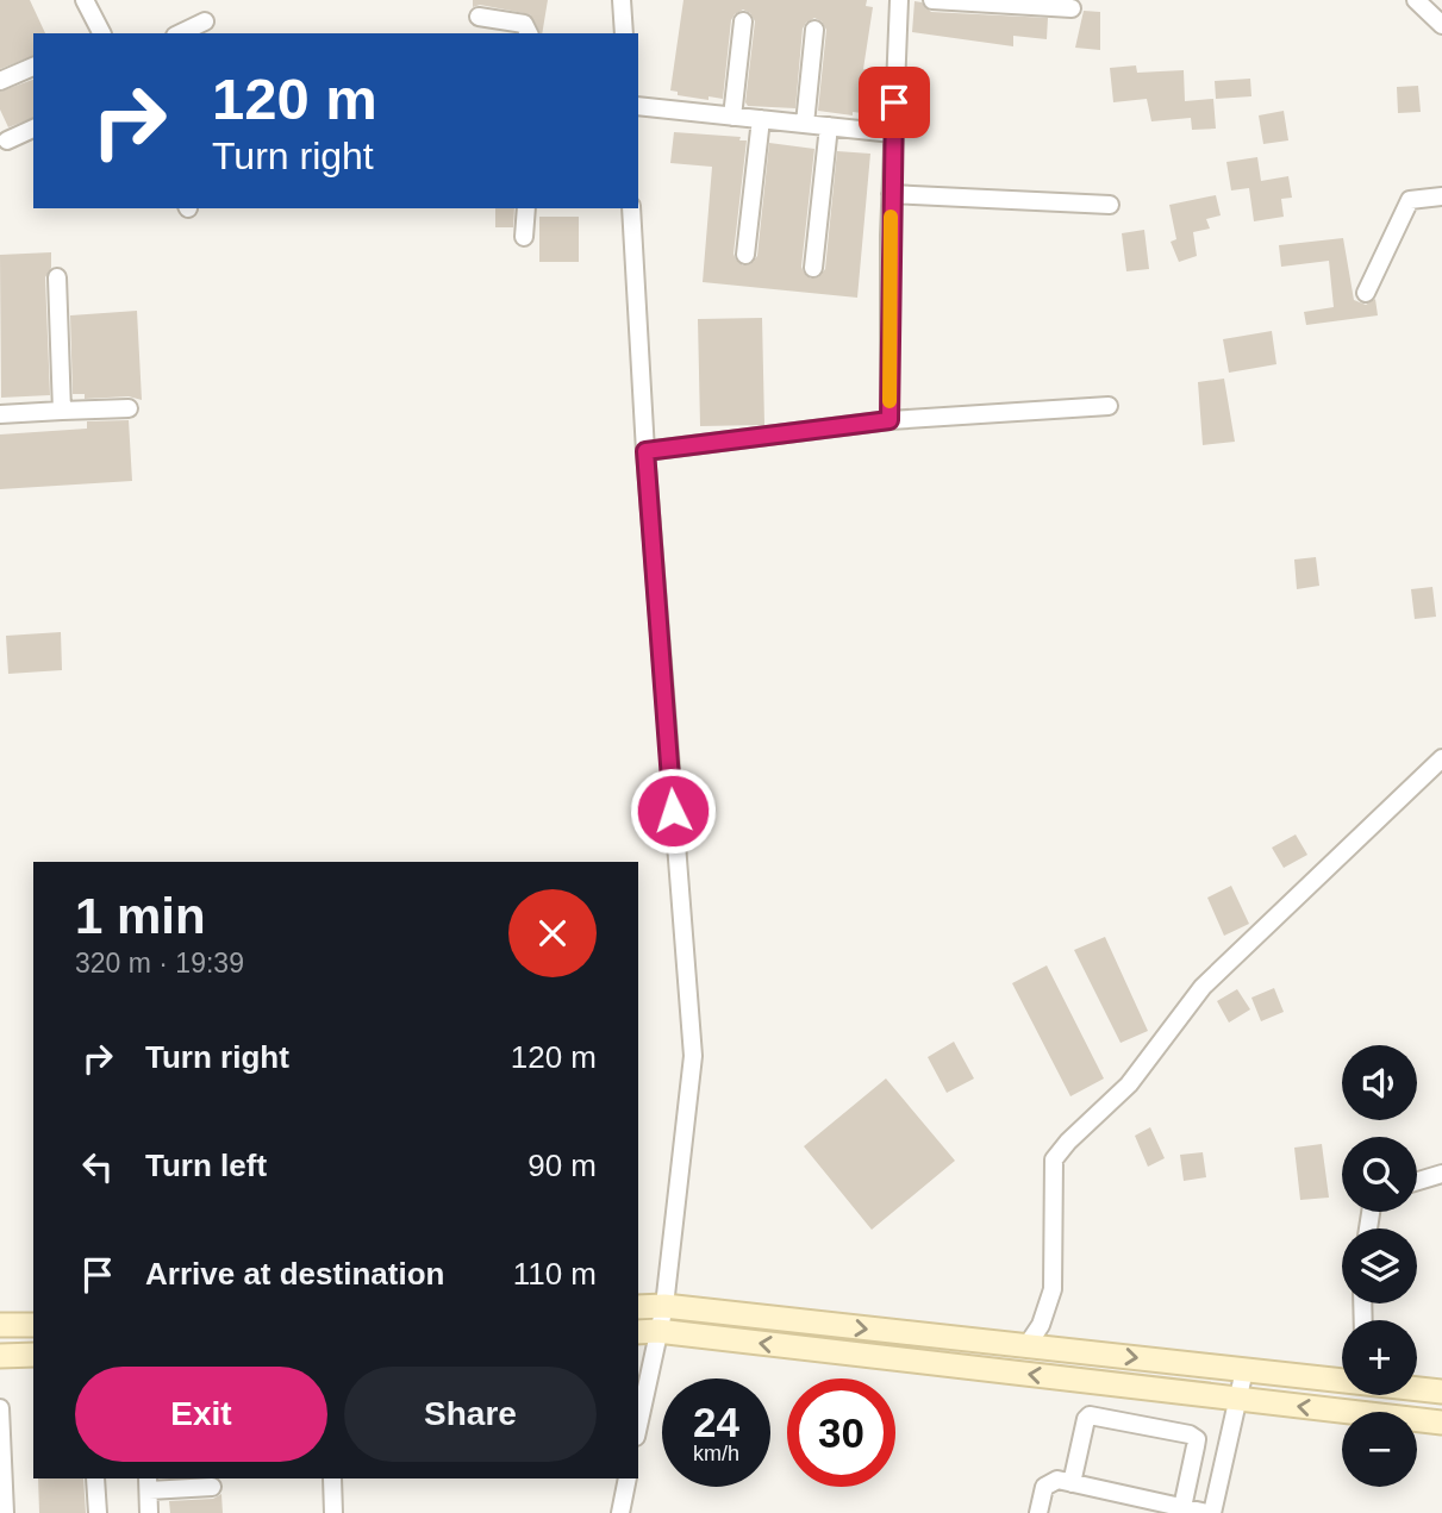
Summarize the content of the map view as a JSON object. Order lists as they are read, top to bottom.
{
  "page": {
    "turn": ["120 m", "Turn right"],
    "heading": ["1 min", "320 m · 19:39"],
    "list": [
      {
        "name": "Turn right",
        "value": "120 m"
      },
      {
        "name": "Turn left",
        "value": "90 m"
      },
      {
        "name": "Arrive at destination",
        "value": "110 m"
      }
    ],
    "map_buttons": ["+", "−"],
    "buttons": ["Exit", "Share"],
    "speed": "24 km/h",
    "limit": "30"
  }
}
